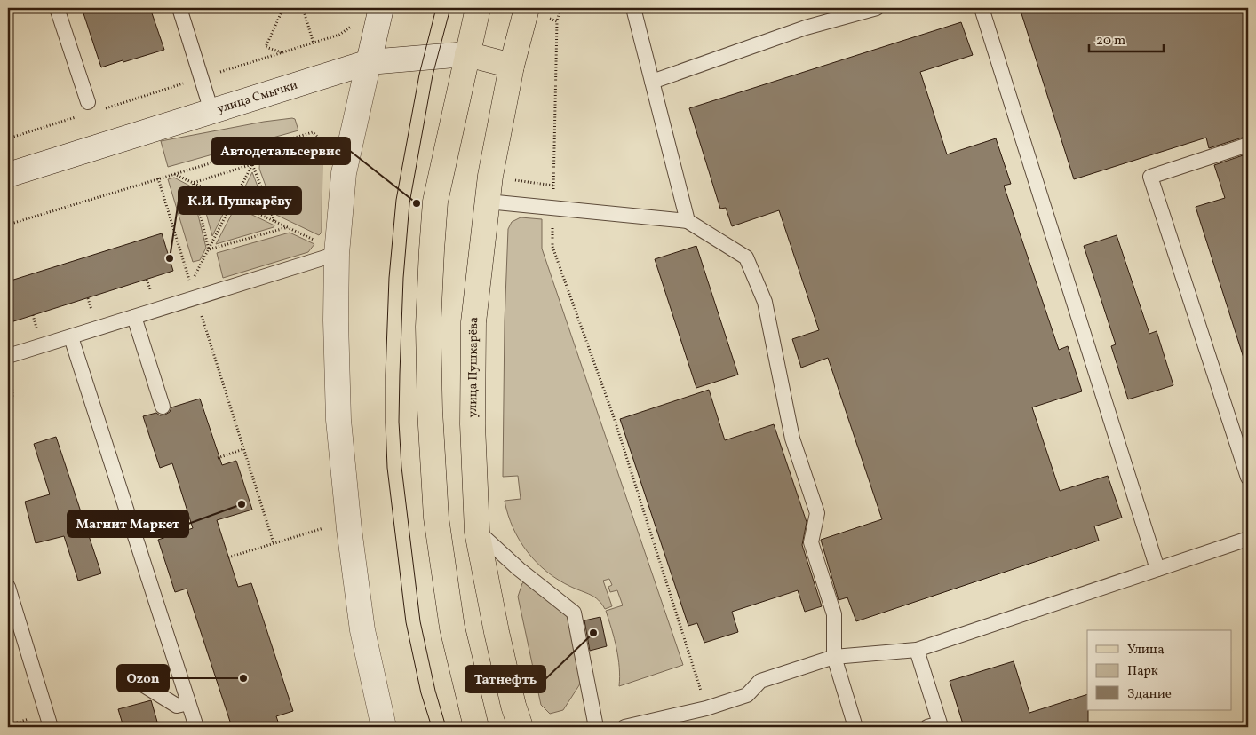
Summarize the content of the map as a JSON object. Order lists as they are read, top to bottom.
{
  "streets": {
    "main road": ["улица Смычки", "улица Пушкарёва"]
  },
  "crossings": [
    ["улица Смычки", "улица Пушкарёва"]
  ],
  "places": [
    "Автодетальсервис",
    "К.И. Пушкарёву",
    "Магнит Маркет",
    "Татнефть",
    "Ozon"
  ],
  "legend": ["Улица", "Парк", "Здание"],
  "scale_bar": "20 m"
}
